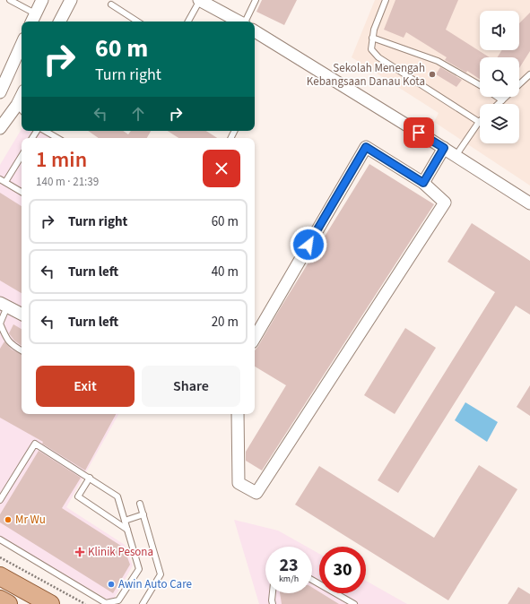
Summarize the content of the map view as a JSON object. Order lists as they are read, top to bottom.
{
  "places": {
    "other": ["Sekolah Menengah Kebangsaan Danau Kota", "Mr Wu", "Awin Auto Care"],
    "health": ["Klinik Pesona"]
  },
  "page": {
    "turn": ["60 m", "Turn right"],
    "heading": ["1 min", "140 m · 21:39"],
    "list": [
      {
        "name": "Turn right",
        "value": "60 m"
      },
      {
        "name": "Turn left",
        "value": "40 m"
      },
      {
        "name": "Turn left",
        "value": "20 m"
      }
    ],
    "buttons": ["Exit", "Share"],
    "speed": "23 km/h",
    "limit": "30"
  }
}
